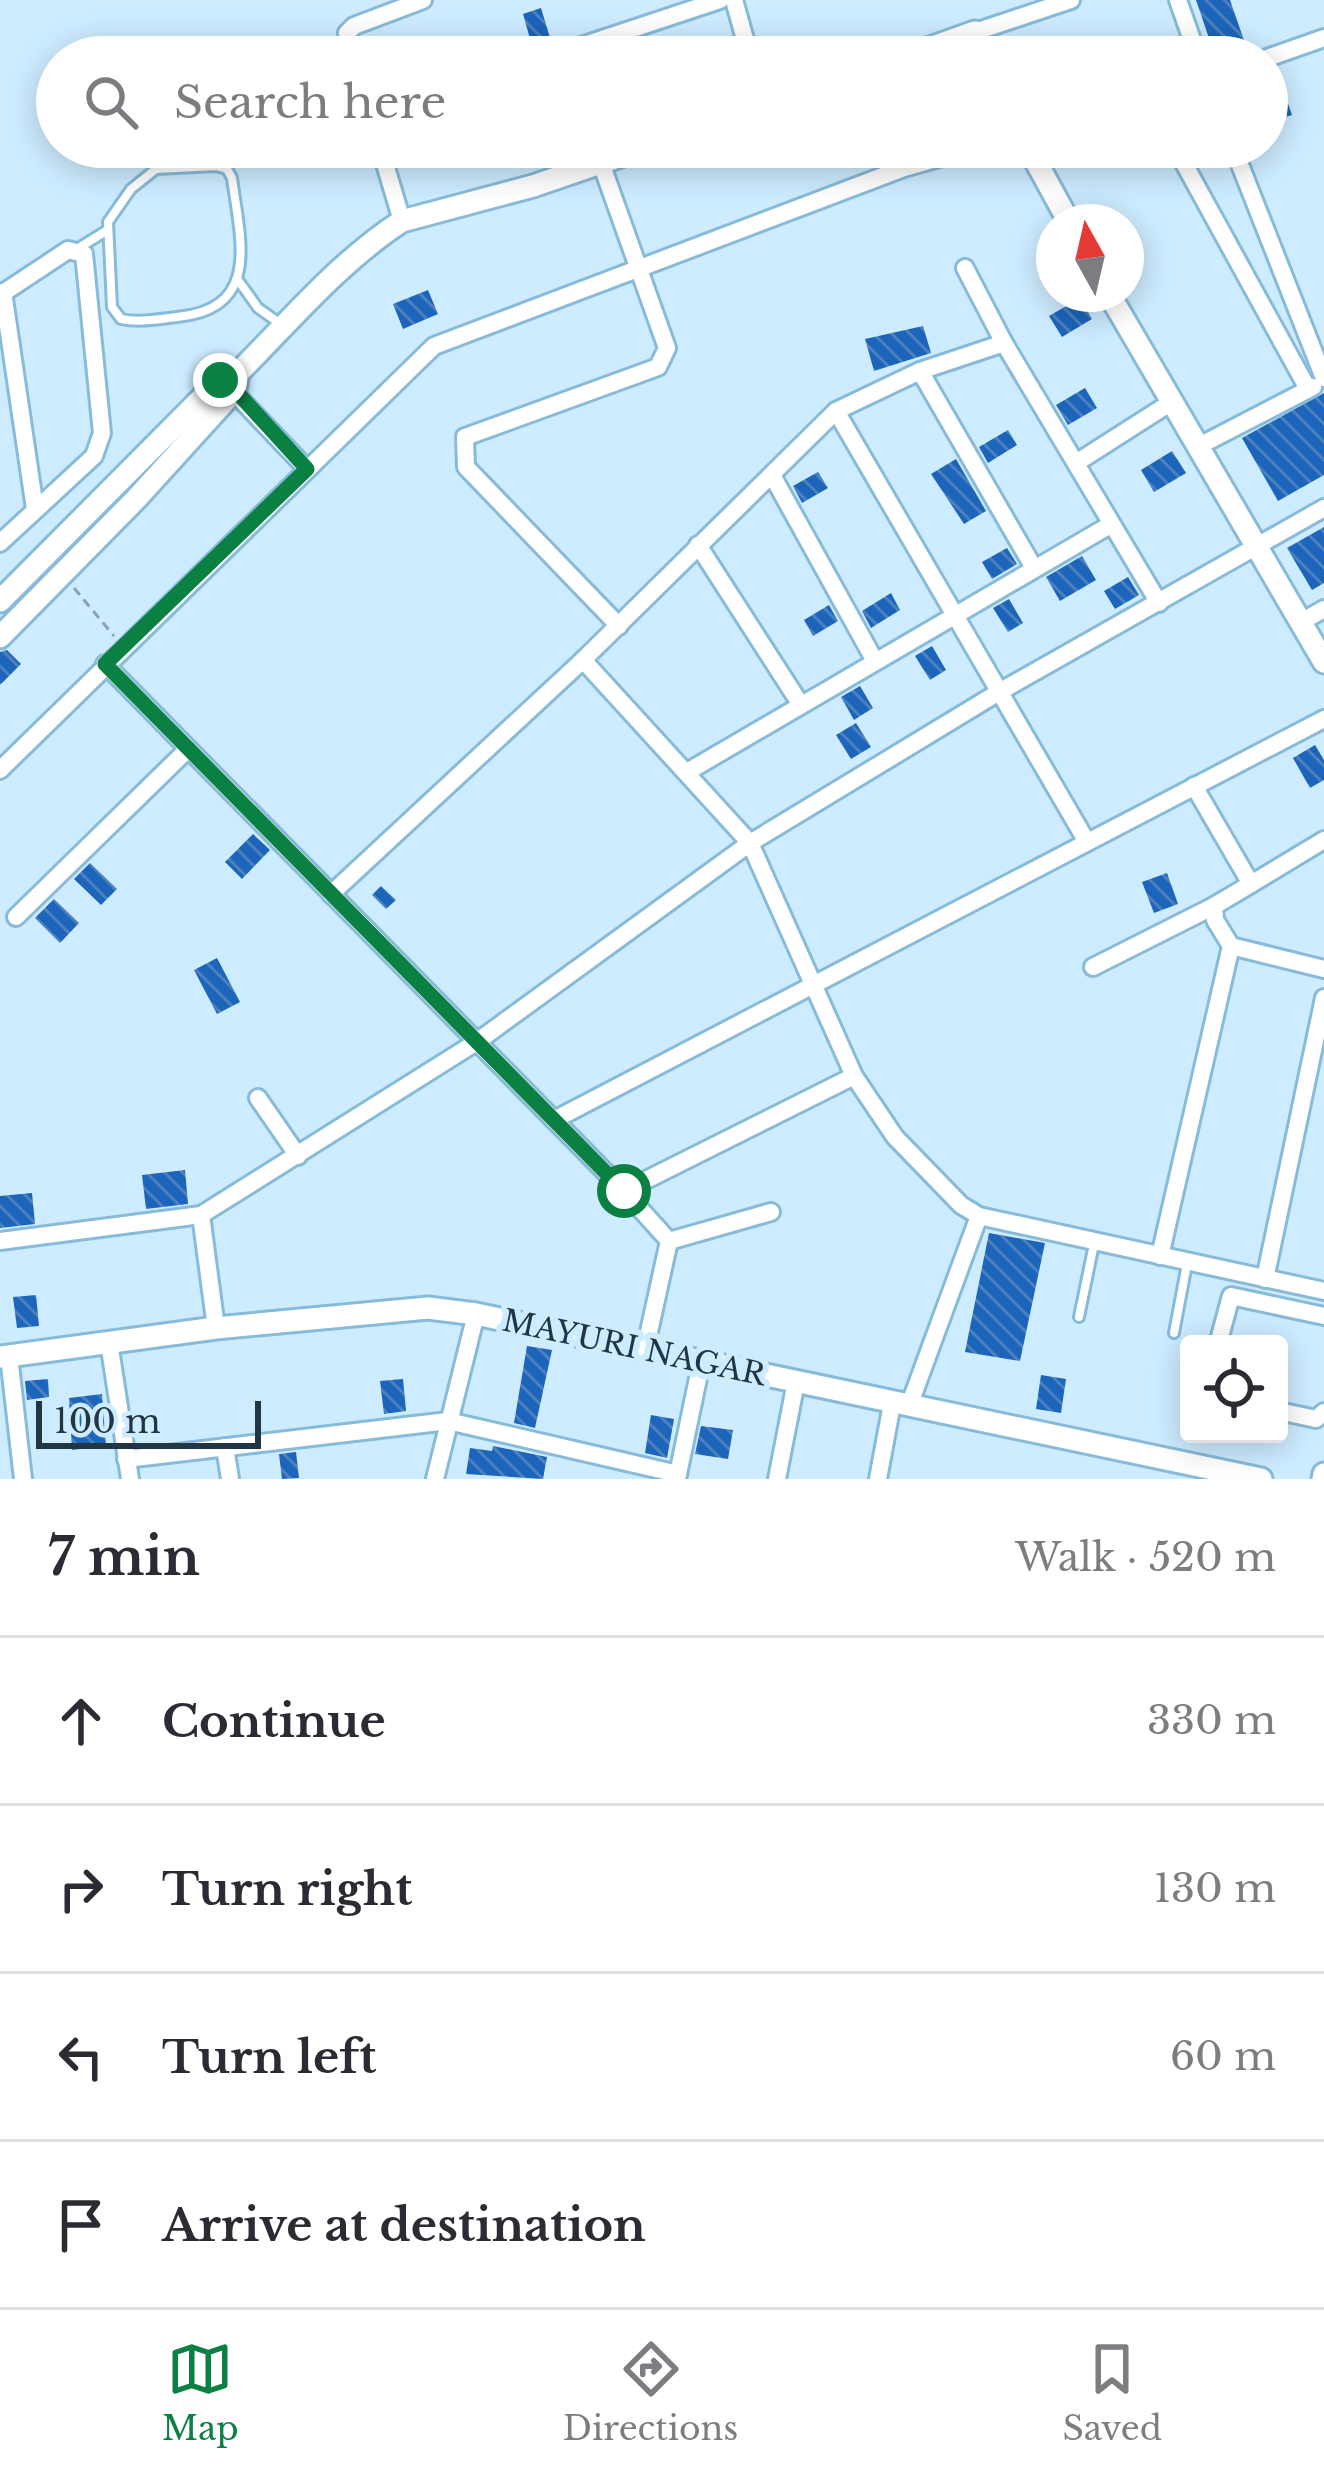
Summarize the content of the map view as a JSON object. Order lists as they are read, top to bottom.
{
  "streets": {
    "street": ["MAYURI NAGAR"]
  },
  "scale_bar": "100 m",
  "north": "top",
  "page": {
    "search": "Search here",
    "scale": "100 m",
    "heading": ["7 min", "Walk · 520 m"],
    "list": [
      ["Continue", "330 m"],
      ["Turn right", "130 m"],
      ["Turn left", "60 m"],
      "Arrive at destination"
    ],
    "nav": ["Map", "Directions", "Saved"]
  }
}
